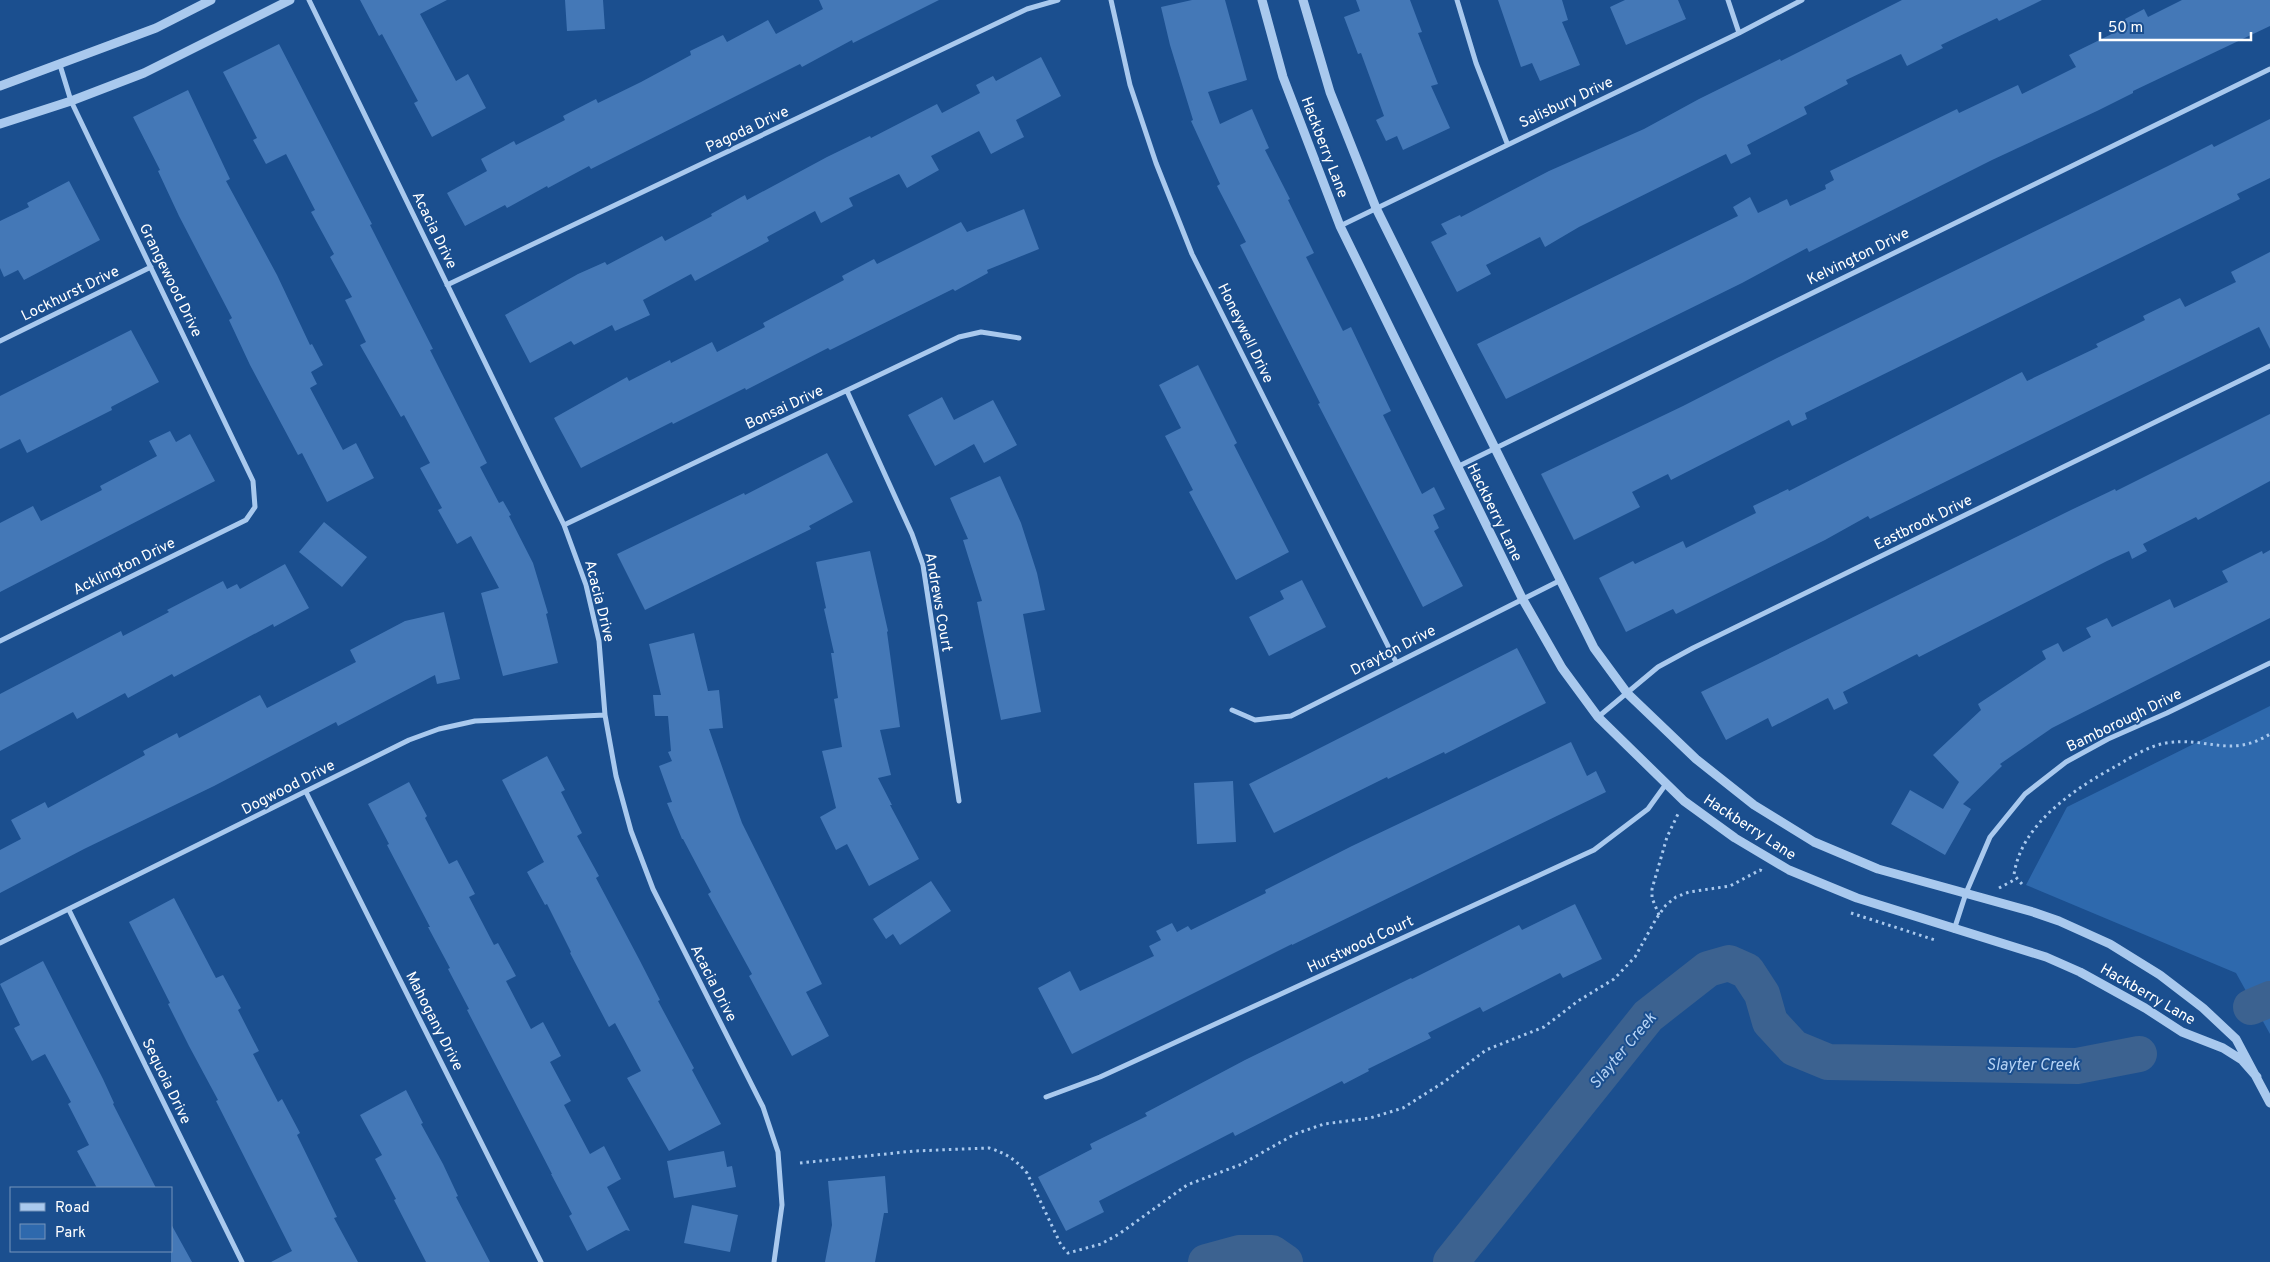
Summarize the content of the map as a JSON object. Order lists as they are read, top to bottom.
{
  "streets": {
    "street": [
      "Salisbury Drive",
      "Pagoda Drive",
      "Hackberry Lane",
      "Acacia Drive",
      "Kelvington Drive",
      "Grangewood Drive",
      "Lockhurst Drive",
      "Honeywell Drive",
      "Bonsai Drive",
      "Eastbrook Drive",
      "Acklington Drive",
      "Andrews Court",
      "Drayton Drive",
      "Bamborough Drive",
      "Dogwood Drive",
      "Hurstwood Court",
      "Mahogany Drive",
      "Sequoia Drive"
    ]
  },
  "crossings": [
    ["Salisbury Drive", "Hackberry Lane"],
    ["Pagoda Drive", "Acacia Drive"],
    ["Hackberry Lane", "Kelvington Drive"],
    ["Hackberry Lane", "Eastbrook Drive"],
    ["Hackberry Lane", "Drayton Drive"],
    ["Hackberry Lane", "Bamborough Drive"],
    ["Hackberry Lane", "Hurstwood Court"],
    ["Acacia Drive", "Bonsai Drive"],
    ["Acacia Drive", "Dogwood Drive"],
    ["Grangewood Drive", "Lockhurst Drive"],
    ["Grangewood Drive", "Acklington Drive"],
    ["Honeywell Drive", "Drayton Drive"],
    ["Bonsai Drive", "Andrews Court"],
    ["Dogwood Drive", "Mahogany Drive"],
    ["Dogwood Drive", "Sequoia Drive"]
  ],
  "water": ["Slayter Creek"],
  "legend": ["Road", "Park"],
  "scale_bar": "50 m"
}
